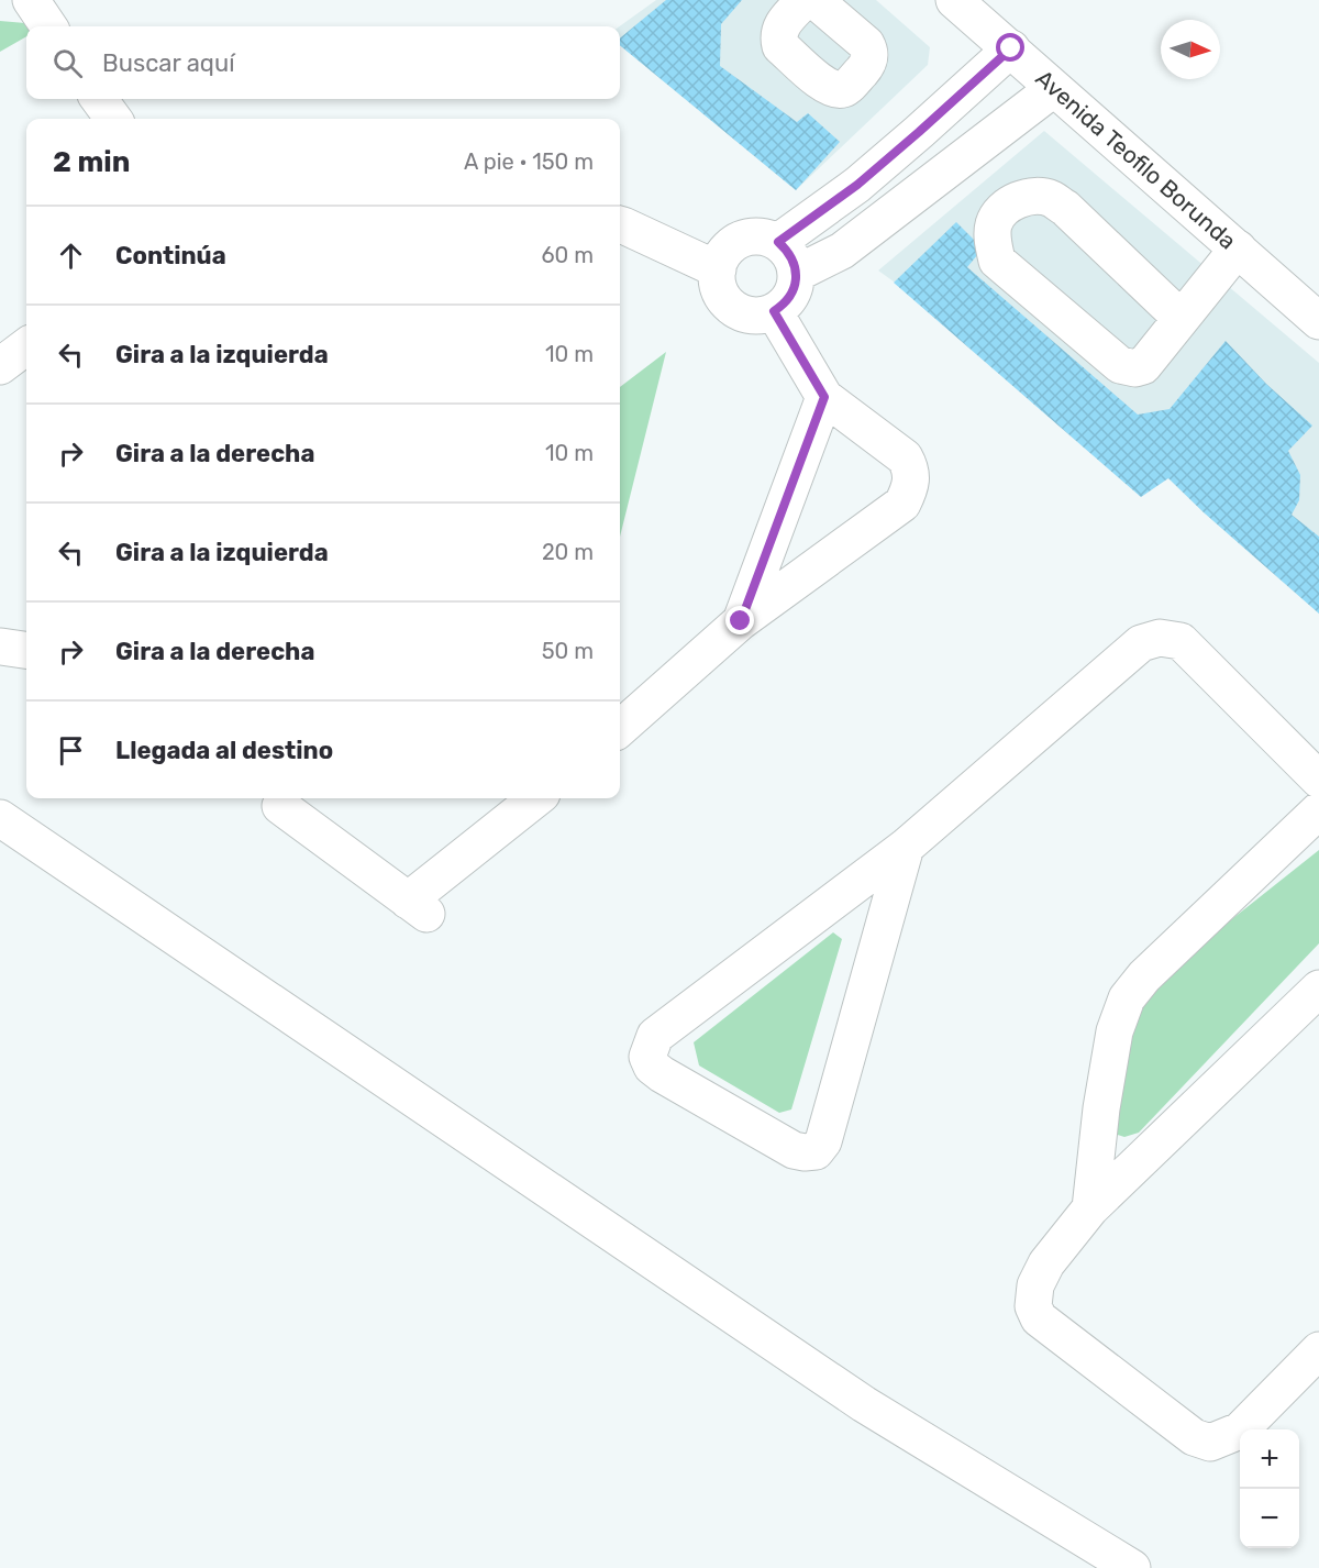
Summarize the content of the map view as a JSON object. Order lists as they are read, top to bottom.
{
  "streets": {
    "street": ["Avenida Teofilo Borunda"]
  },
  "north": "right",
  "page": {
    "search": "Buscar aquí",
    "heading": ["2 min", "A pie · 150 m"],
    "list": [
      ["Continúa", "60 m"],
      ["Gira a la izquierda", "10 m"],
      ["Gira a la derecha", "10 m"],
      ["Gira a la izquierda", "20 m"],
      ["Gira a la derecha", "50 m"],
      "Llegada al destino"
    ],
    "map_buttons": ["+", "−"]
  }
}
